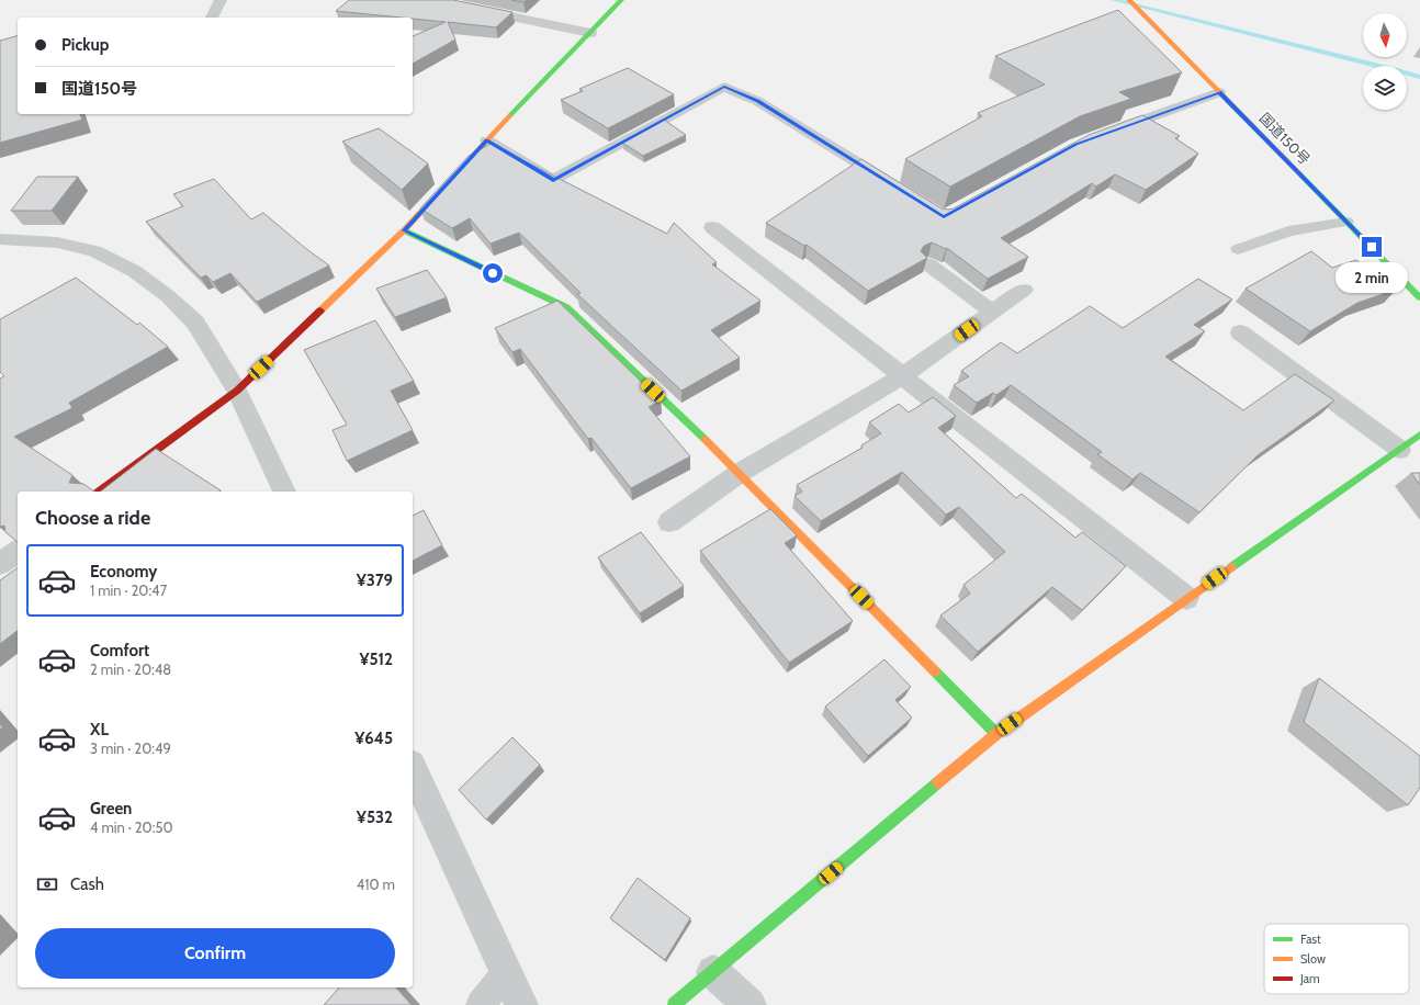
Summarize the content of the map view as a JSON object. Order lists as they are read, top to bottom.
{
  "streets": {
    "main road": ["国道150号"]
  },
  "legend": ["Fast", "Slow", "Jam"],
  "north": "bottom",
  "page": {
    "banner": ["Pickup", "国道150号"],
    "bubble": "2 min",
    "heading": "Choose a ride",
    "list": [
      {
        "name": "Economy",
        "note": "1 min · 20:47",
        "value": "¥379"
      },
      {
        "name": "Comfort",
        "note": "2 min · 20:48",
        "value": "¥512"
      },
      {
        "name": "XL",
        "note": "3 min · 20:49",
        "value": "¥645"
      },
      {
        "name": "Green",
        "note": "4 min · 20:50",
        "value": "¥532"
      }
    ],
    "pay": ["Cash", "410 m"],
    "buttons": "Confirm"
  }
}
